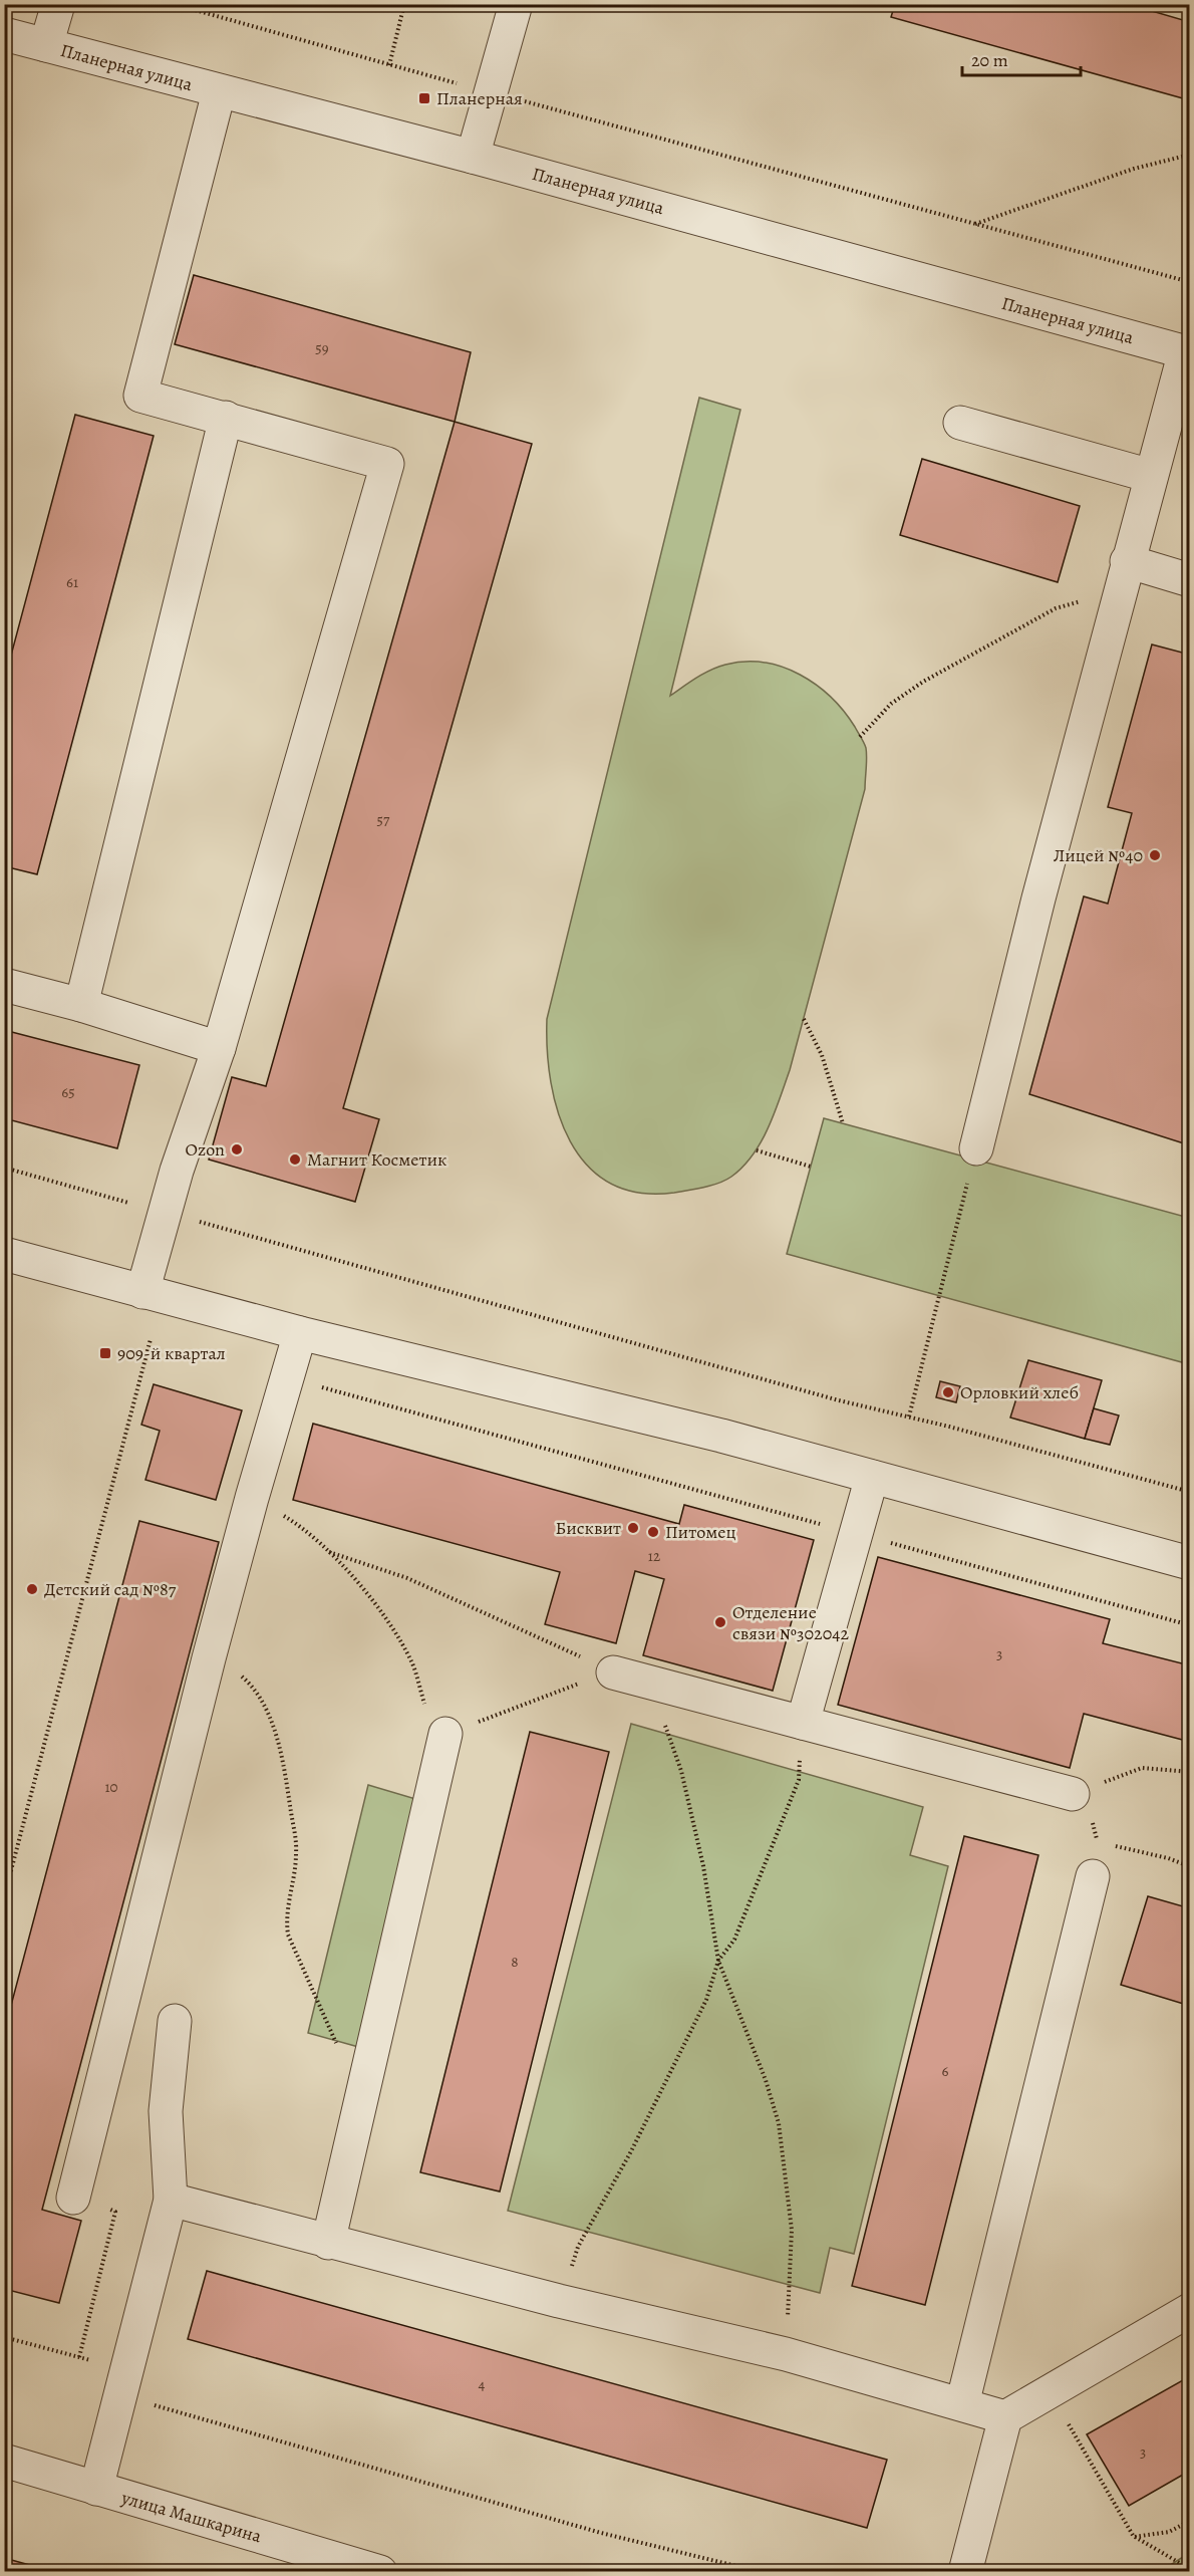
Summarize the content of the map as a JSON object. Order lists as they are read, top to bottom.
{
  "streets": {
    "street": ["Планерная улица", "улица Машкарина"]
  },
  "places": {
    "transit": ["Планерная", "909-й квартал"],
    "other": [
      "Лицей №40",
      "Ozon",
      "Магнит Косметик",
      "Орловкий хлеб",
      "Бисквит",
      "Питомец",
      "Детский сад №87",
      "Отделение связи №302042"
    ]
  },
  "house_numbers": [
    "59",
    "61",
    "57",
    "65",
    "12",
    "3",
    "10",
    "8",
    "6",
    "4",
    "3"
  ],
  "scale_bar": "20 m"
}
